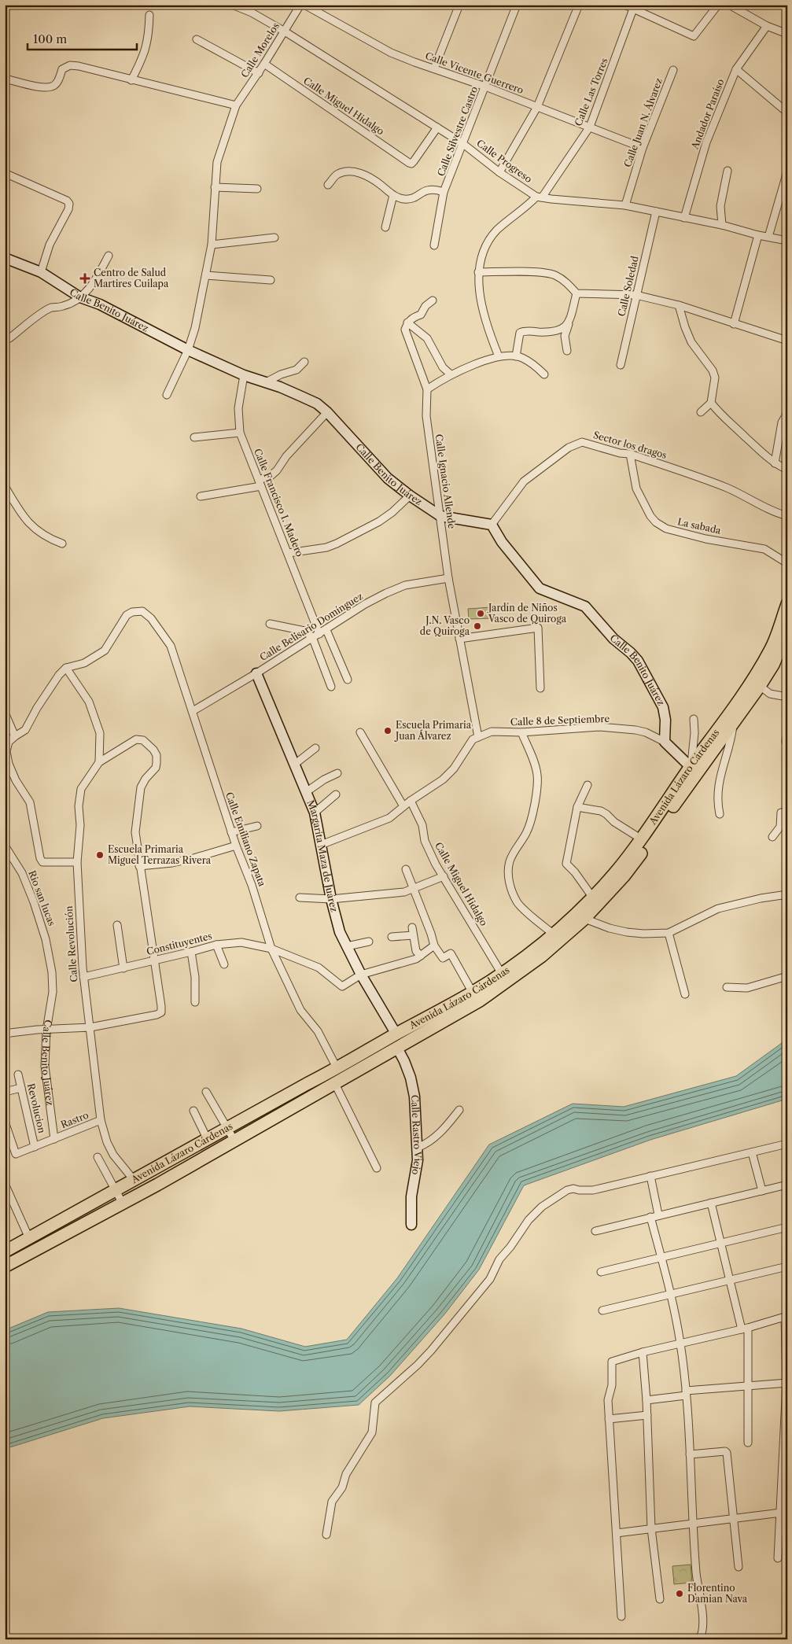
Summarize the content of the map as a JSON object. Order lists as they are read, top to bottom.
{
  "streets": {
    "main road": ["Avenida Lázaro Cárdenas"],
    "street": [
      "Calle Morelos",
      "Calle Vicente Guerrero",
      "Calle Las Torres",
      "Calle Miguel Hidalgo",
      "Andador Paraíso",
      "Calle Juan N. Álvarez",
      "Calle Silvestre Castro",
      "Calle Progreso",
      "Calle Soledad",
      "Calle Benito Juárez",
      "Sector los dragos",
      "Calle Ignacio Allende",
      "Calle Francisco I. Madero",
      "La sabada",
      "Calle Belisario Domínguez",
      "Calle 8 de Septiembre",
      "Calle Emiliano Zapata",
      "Margarita Maza de Juárez",
      "Rio san lucas",
      "Calle Revolución",
      "Constituyentes",
      "Revolucion",
      "Rastro",
      "Calle Rastro Viejo"
    ]
  },
  "crossings": [
    ["Calle Morelos", "Calle Miguel Hidalgo"],
    ["Calle Morelos", "Calle Progreso"],
    ["Calle Morelos", "Calle Benito Juárez"],
    ["Calle Vicente Guerrero", "Calle Las Torres"],
    ["Calle Vicente Guerrero", "Calle Juan N. Álvarez"],
    ["Calle Vicente Guerrero", "Calle Silvestre Castro"],
    ["Calle Las Torres", "Calle Progreso"],
    ["Calle Miguel Hidalgo", "Calle Progreso"],
    ["Calle Miguel Hidalgo", "Avenida Lázaro Cárdenas"],
    ["Andador Paraíso", "Calle Progreso"],
    ["Calle Juan N. Álvarez", "Calle Progreso"],
    ["Calle Silvestre Castro", "Calle Progreso"],
    ["Calle Progreso", "Calle Soledad"],
    ["Calle Benito Juárez", "Sector los dragos"],
    ["Calle Benito Juárez", "Calle Ignacio Allende"],
    ["Calle Benito Juárez", "Calle Francisco I. Madero"],
    ["Calle Benito Juárez", "Calle 8 de Septiembre"],
    ["Calle Benito Juárez", "Rio san lucas"],
    ["Calle Benito Juárez", "Rastro"],
    ["Sector los dragos", "La sabada"],
    ["Calle Ignacio Allende", "Calle Belisario Domínguez"],
    ["Calle Ignacio Allende", "Calle 8 de Septiembre"],
    ["Calle Francisco I. Madero", "Calle Belisario Domínguez"],
    ["Calle Belisario Domínguez", "Calle Emiliano Zapata"],
    ["Calle Belisario Domínguez", "Margarita Maza de Juárez"],
    ["Avenida Lázaro Cárdenas", "Calle Emiliano Zapata"],
    ["Avenida Lázaro Cárdenas", "Margarita Maza de Juárez"],
    ["Avenida Lázaro Cárdenas", "Calle Revolución"],
    ["Avenida Lázaro Cárdenas", "Calle Rastro Viejo"],
    ["Calle Emiliano Zapata", "Constituyentes"],
    ["Margarita Maza de Juárez", "Constituyentes"],
    ["Calle Revolución", "Constituyentes"],
    ["Calle Revolución", "Rastro"],
    ["Revolucion", "Rastro"]
  ],
  "places": {
    "health": ["Centro de Salud Martires Cuilapa"],
    "other": [
      "Jardín de Niños Vasco de Quiroga",
      "J.N. Vasco de Quiroga",
      "Escuela Primaria Juan Álvarez",
      "Escuela Primaria Miguel Terrazas Rivera",
      "Florentino Damian Nava"
    ]
  },
  "scale_bar": "100 m"
}
